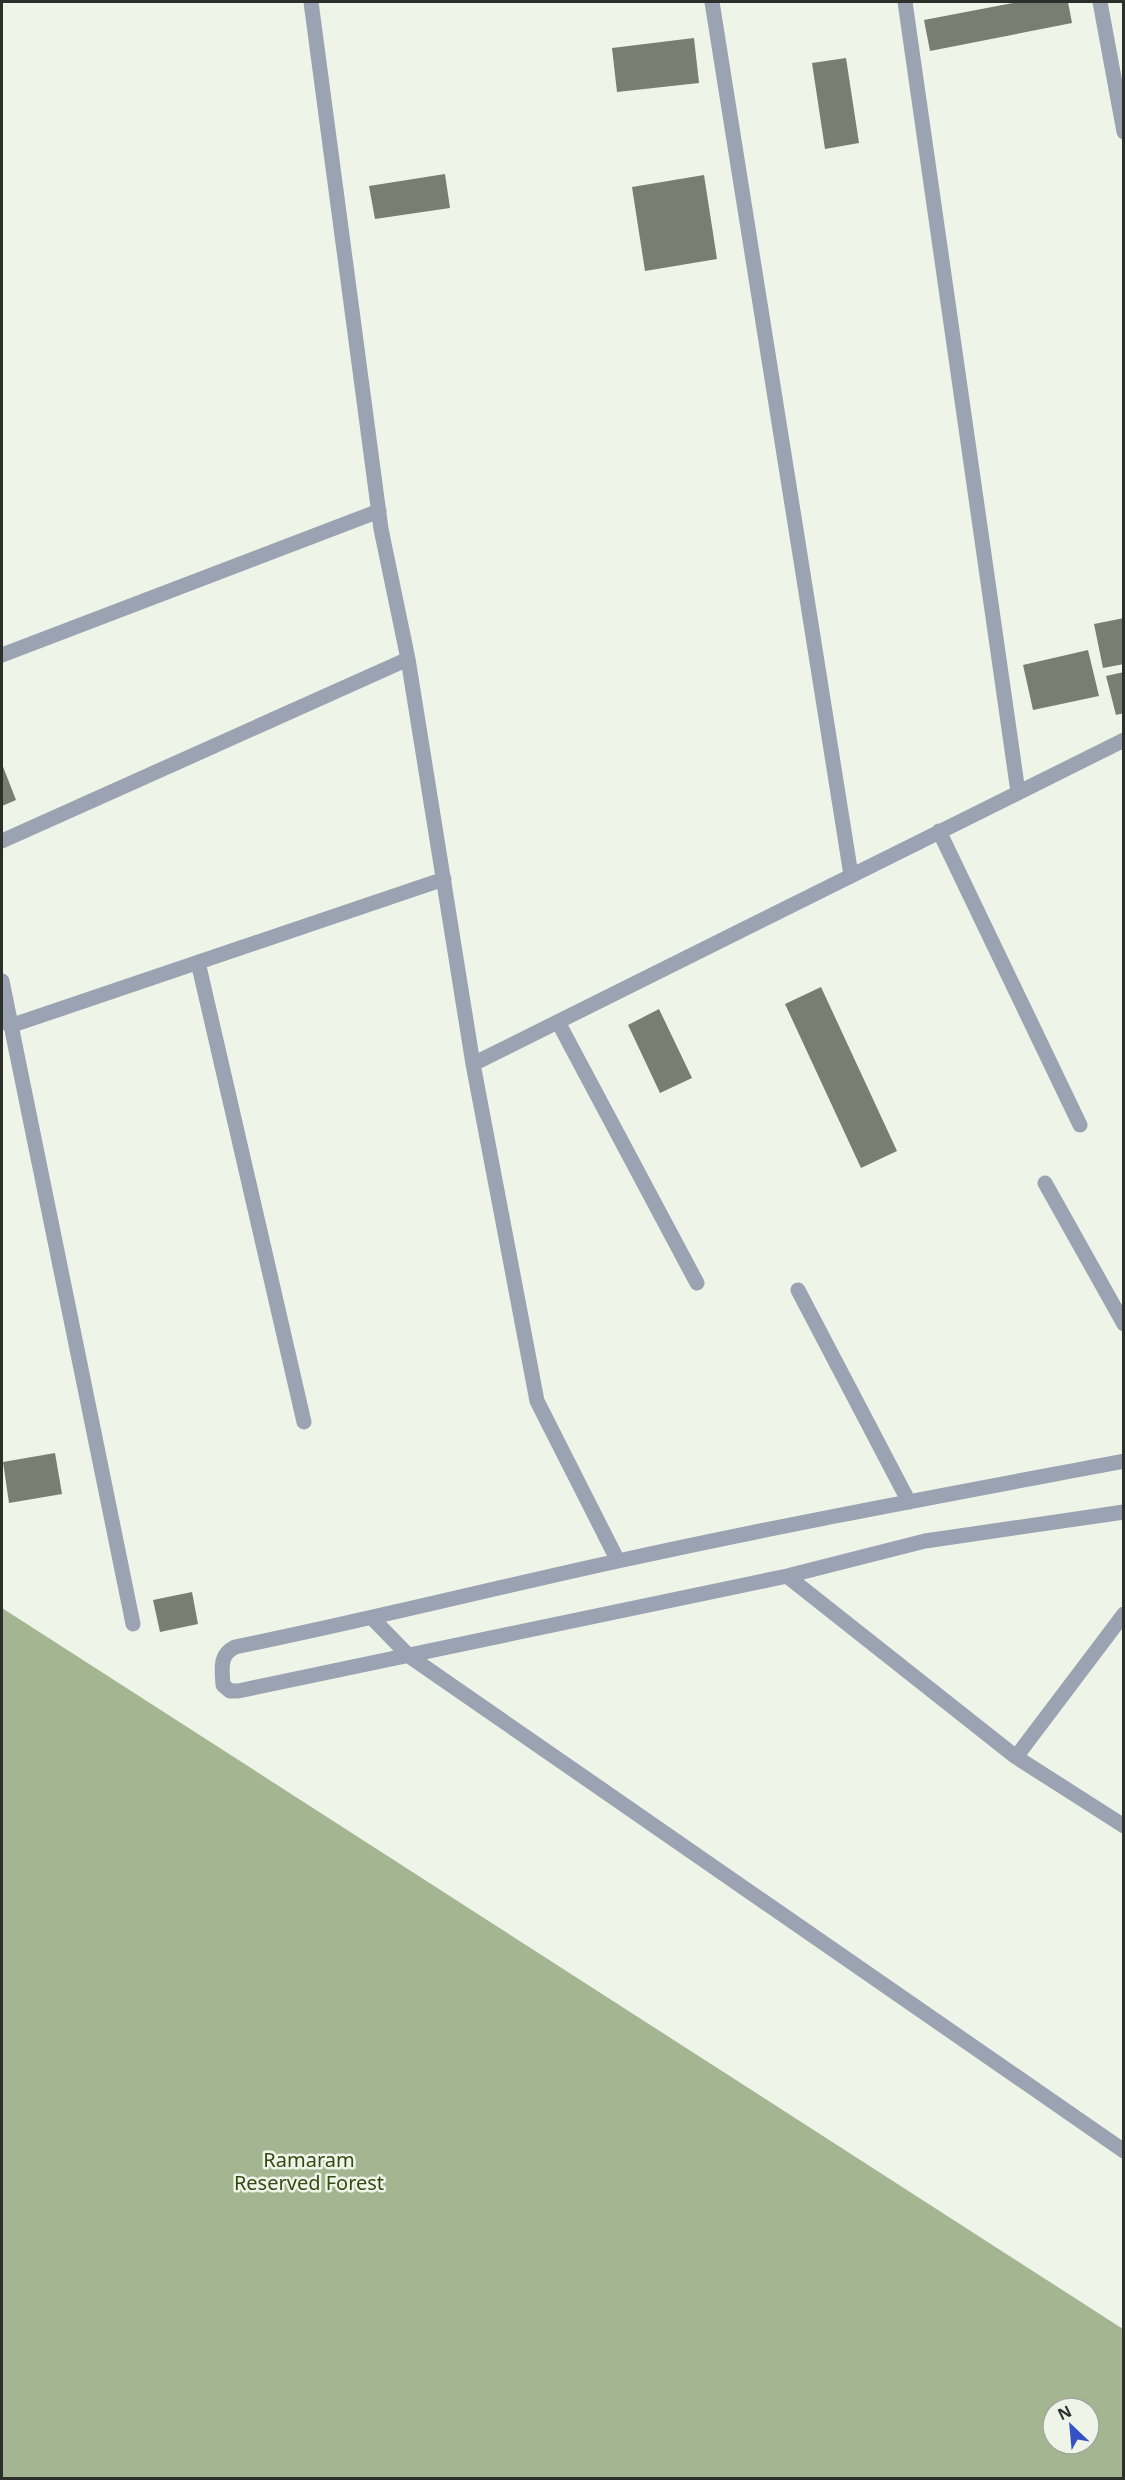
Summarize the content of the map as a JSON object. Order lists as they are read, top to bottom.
{
  "parks": ["Ramaram Reserved Forest"],
  "north": "top left"
}
